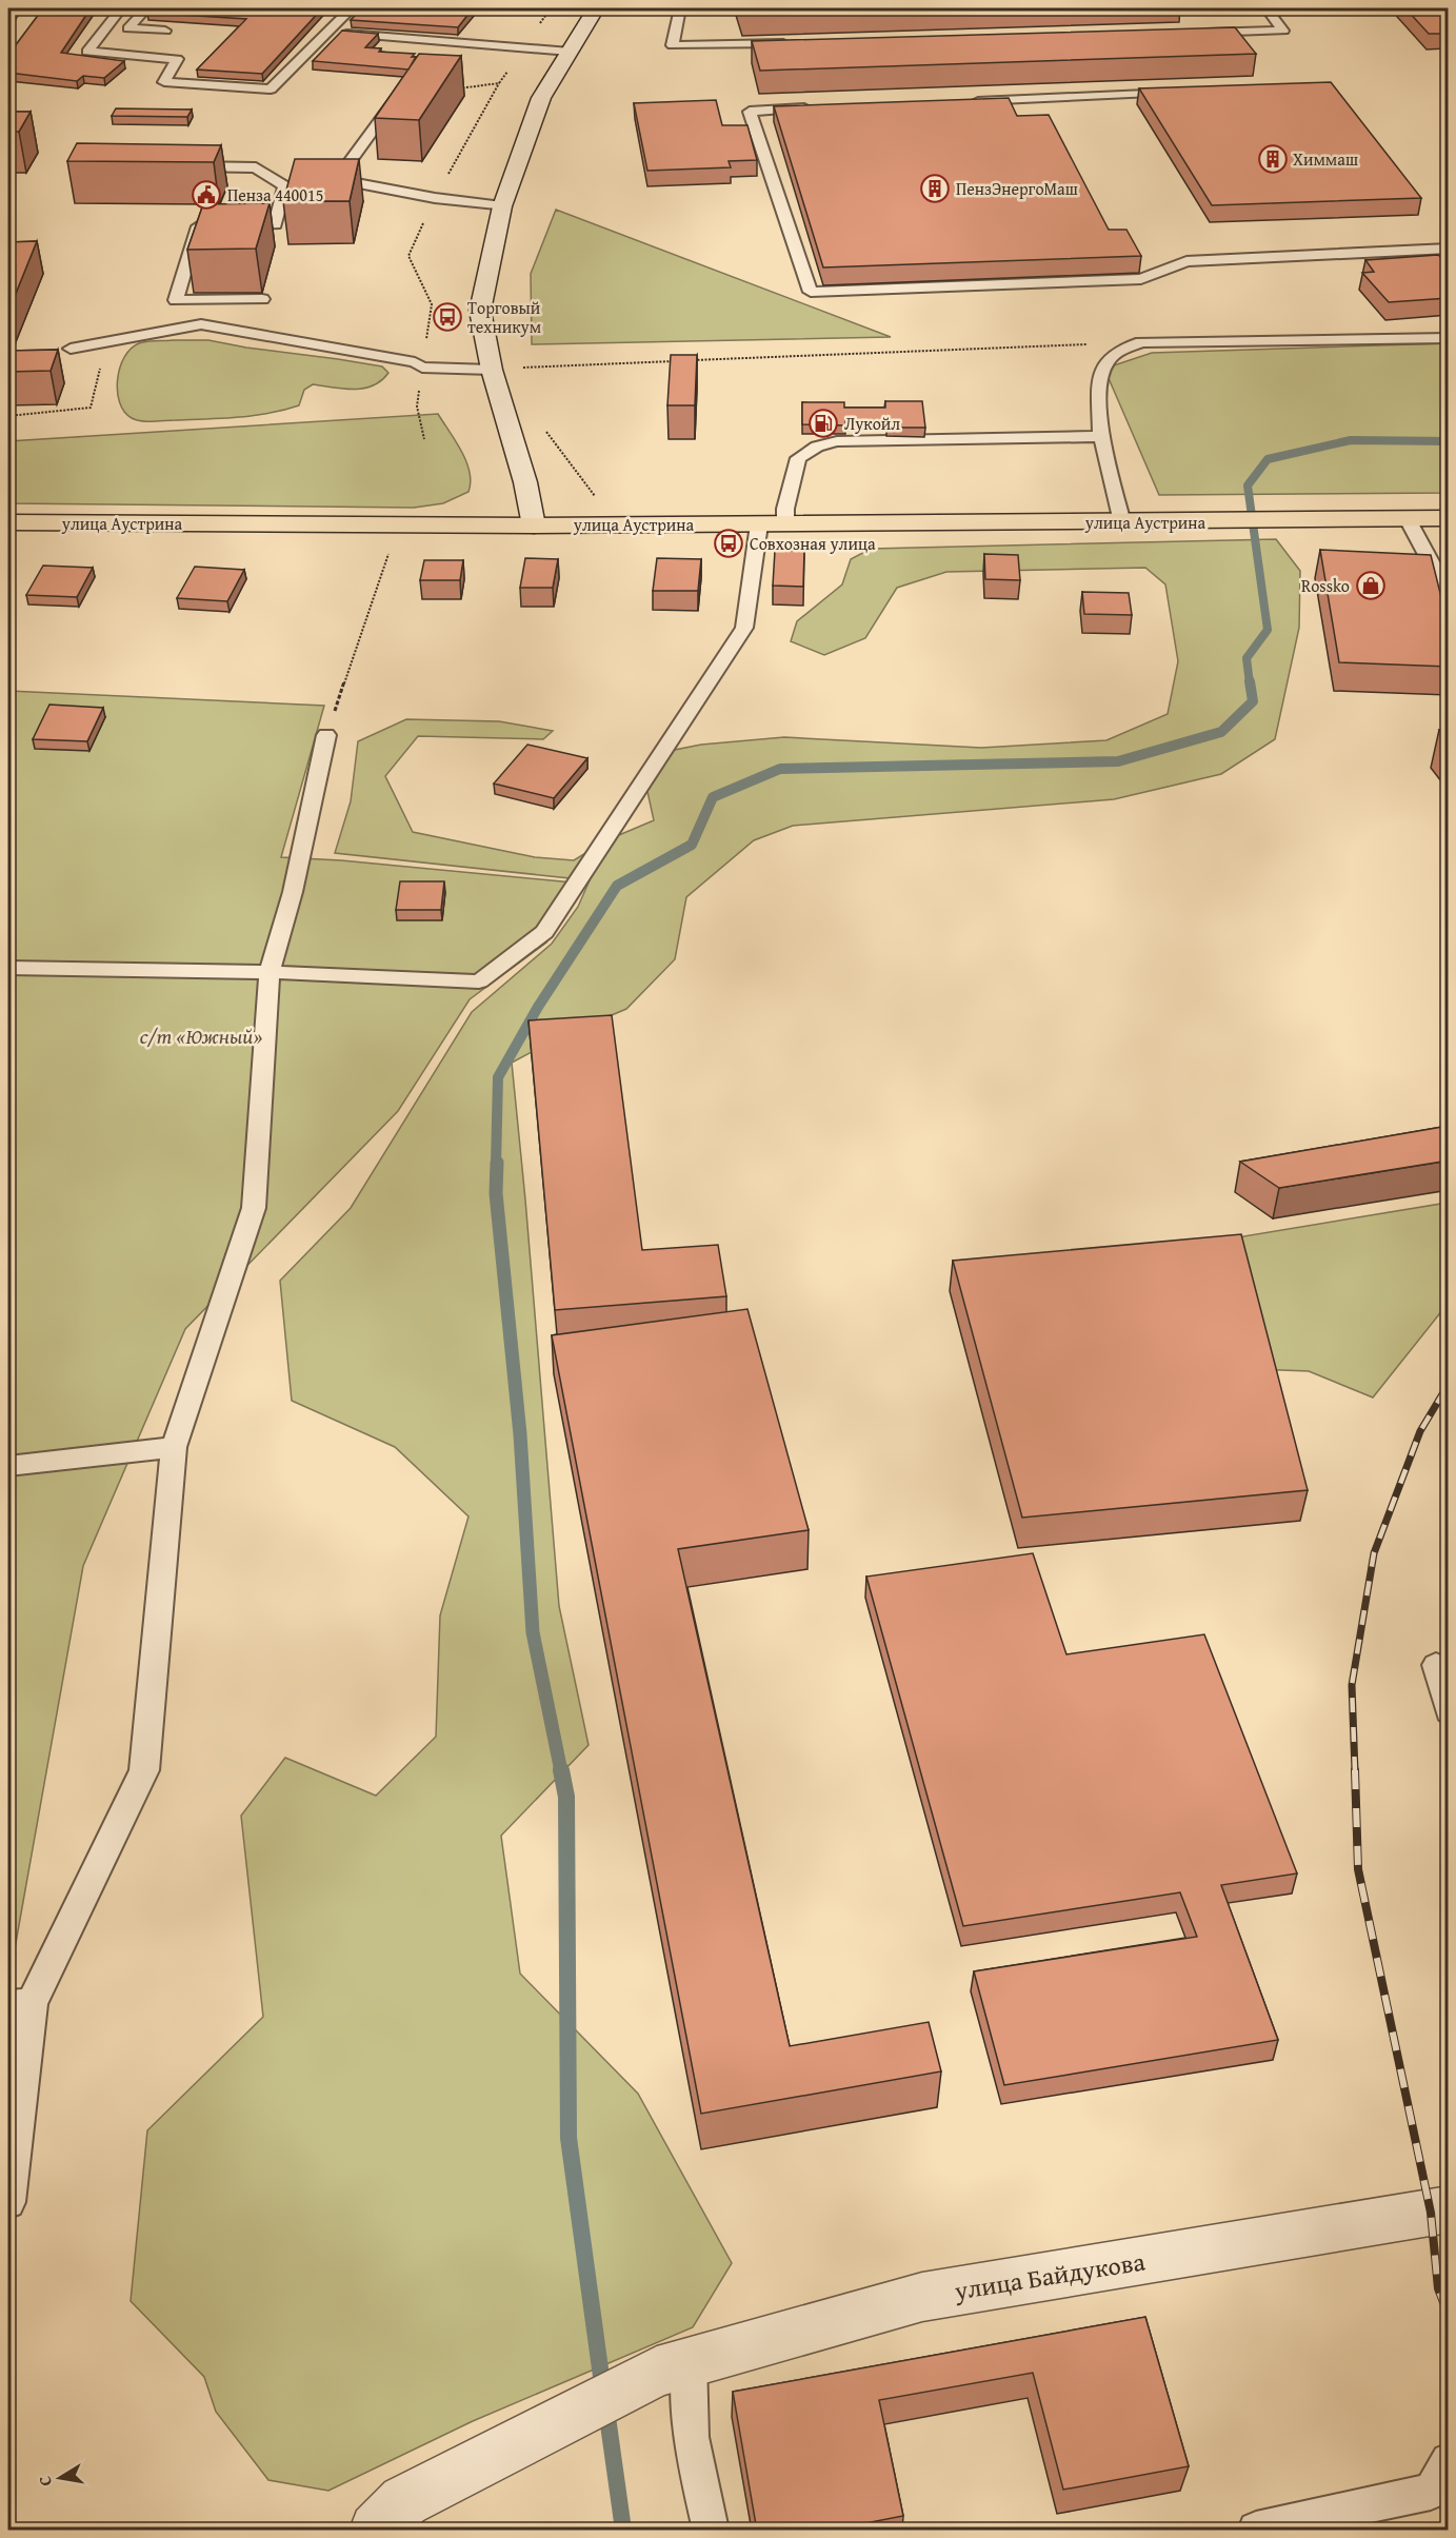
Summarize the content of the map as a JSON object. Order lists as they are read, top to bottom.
{
  "streets": {
    "main road": ["улица Аустрина", "улица Байдукова"]
  },
  "parks": ["с/т «Южный»"],
  "places": {
    "building": ["Химмаш", "ПензЭнергоМаш"],
    "public building": ["Пенза 440015"],
    "bus stop": ["Торговый техникум", "Совхозная улица"],
    "fuel station": ["Лукойл"],
    "shop": ["Rossko"]
  },
  "north": "left"
}
